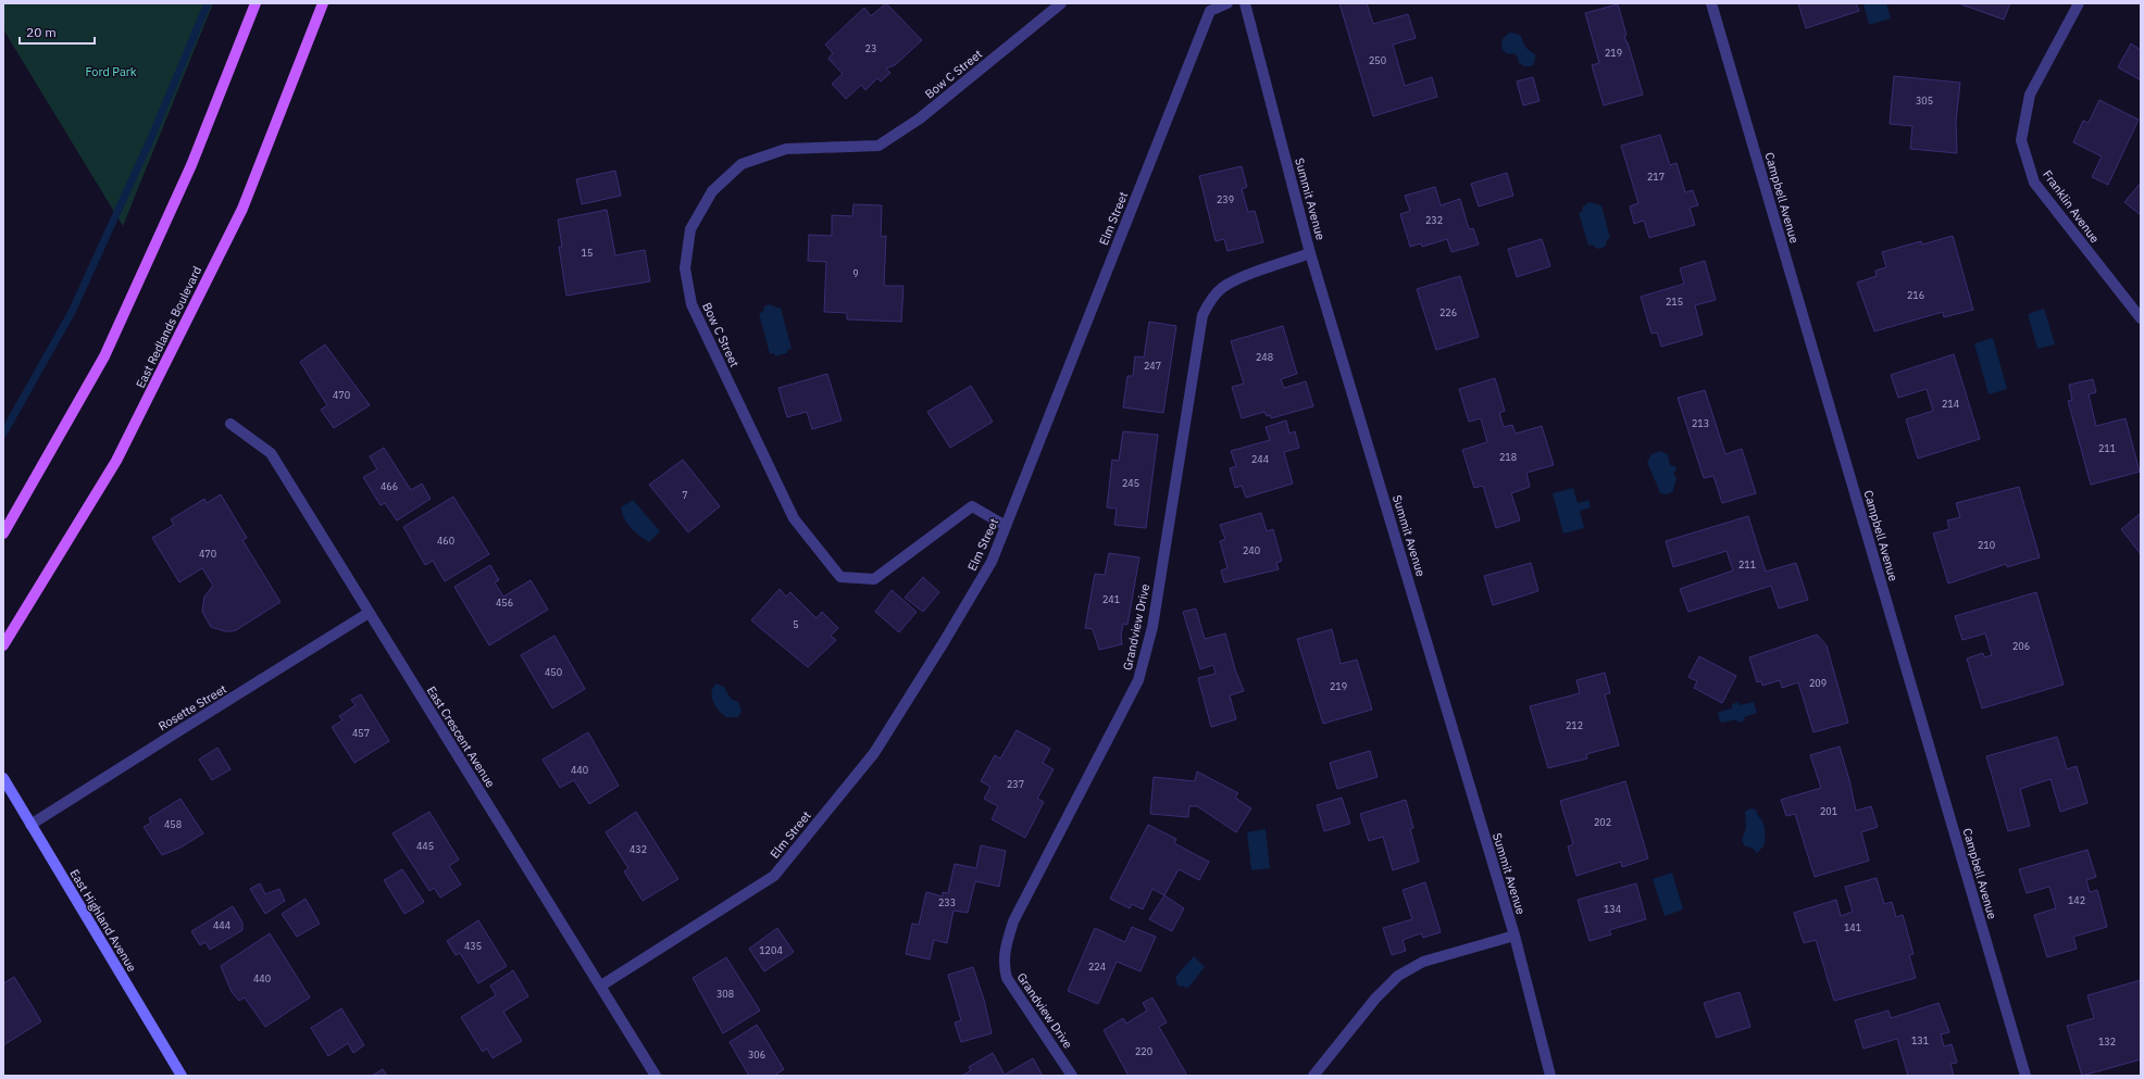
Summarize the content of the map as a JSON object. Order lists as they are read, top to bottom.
{
  "streets": {
    "main road": ["East Redlands Boulevard"],
    "street": [
      "Bow C Street",
      "Campbell Avenue",
      "Summit Avenue",
      "Franklin Avenue",
      "Elm Street",
      "Grandview Drive",
      "Rosette Street",
      "East Crescent Avenue",
      "East Highland Avenue"
    ]
  },
  "crossings": [
    ["Bow C Street", "Elm Street"],
    ["Summit Avenue", "Grandview Drive"],
    ["Elm Street", "East Crescent Avenue"],
    ["Rosette Street", "East Crescent Avenue"],
    ["Rosette Street", "East Highland Avenue"]
  ],
  "parks": ["Ford Park"],
  "house_numbers": [
    "23",
    "219",
    "250",
    "305",
    "217",
    "239",
    "232",
    "15",
    "9",
    "216",
    "215",
    "226",
    "248",
    "247",
    "470",
    "214",
    "213",
    "211",
    "218",
    "244",
    "245",
    "466",
    "7",
    "460",
    "210",
    "240",
    "470",
    "211",
    "241",
    "456",
    "5",
    "206",
    "450",
    "209",
    "219",
    "212",
    "457",
    "440",
    "237",
    "201",
    "202",
    "458",
    "445",
    "432",
    "142",
    "233",
    "134",
    "444",
    "141",
    "435",
    "1204",
    "224",
    "440",
    "308",
    "131",
    "132",
    "220",
    "306"
  ],
  "scale_bar": "20 m"
}
